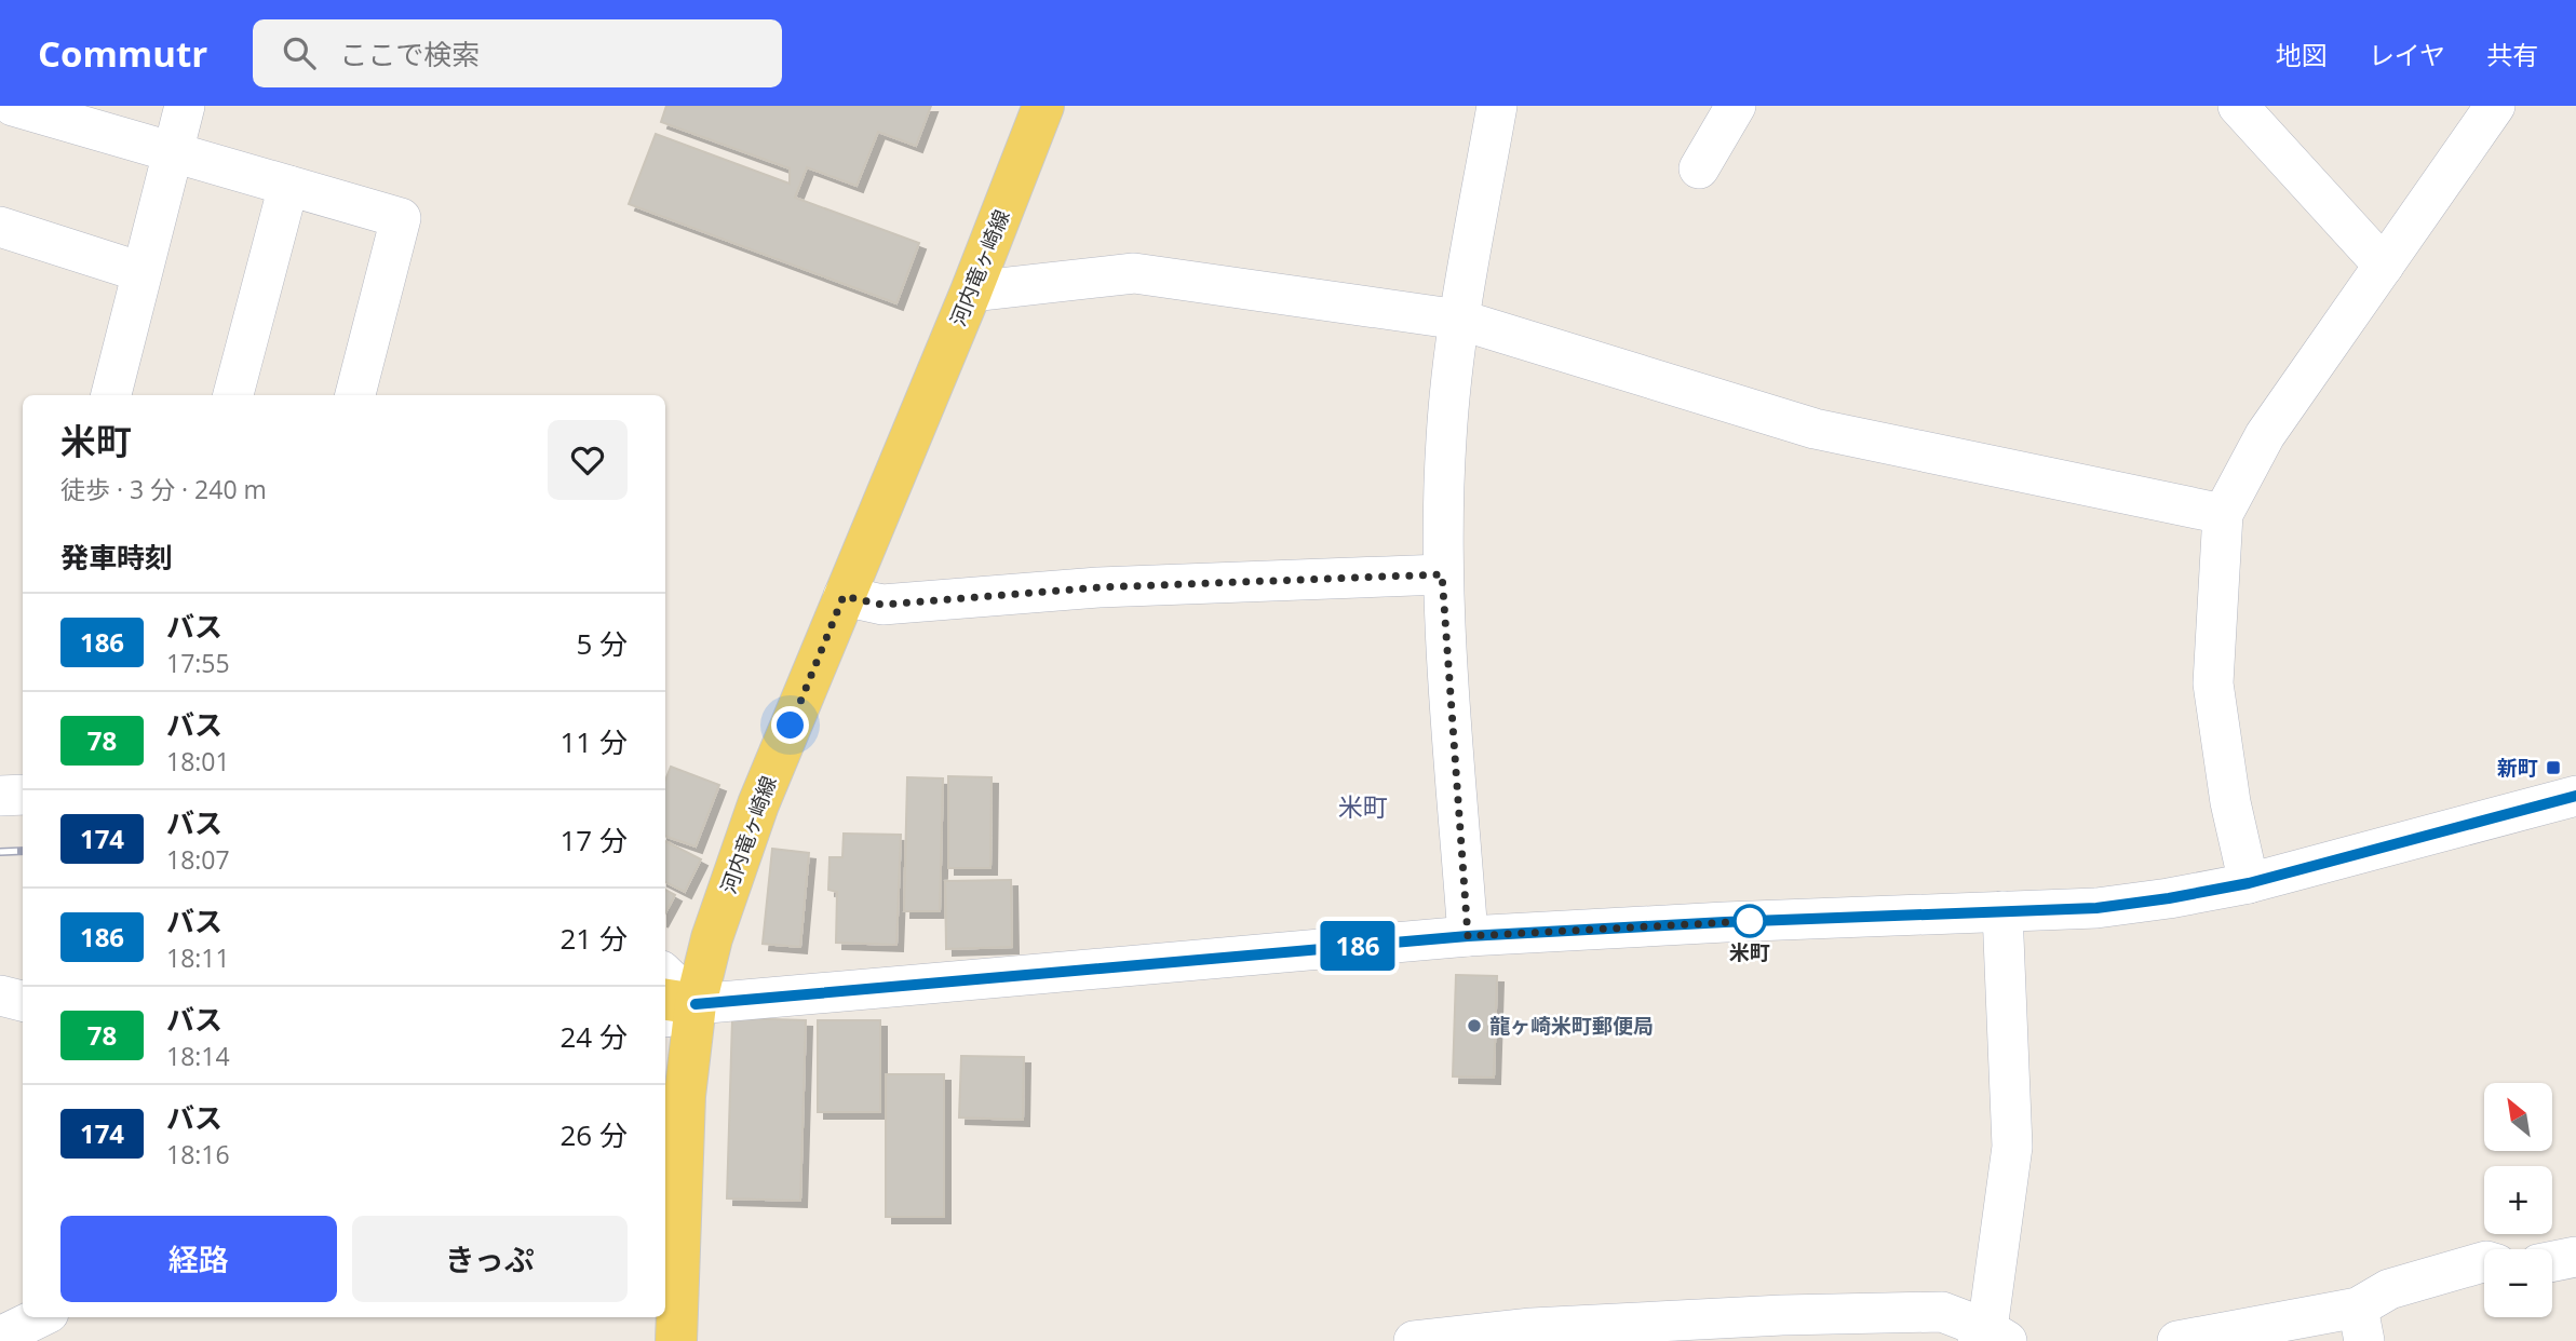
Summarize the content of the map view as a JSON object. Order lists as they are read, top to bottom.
{
  "streets": {
    "main road": ["河内竜ヶ崎線"]
  },
  "districts": ["米町"],
  "places": {
    "transit": ["新町"],
    "other": ["米町", "龍ヶ崎米町郵便局"]
  },
  "lines": ["bus line 186"],
  "north": "top left",
  "page": {
    "header": "Commutr",
    "search": "ここで検索",
    "nav": ["地図", "レイヤ", "共有"],
    "on_map": "186",
    "heading": [
      ["米町", "徒歩 · 3 分 · 240 m"],
      "発車時刻"
    ],
    "list": [
      {
        "mark": "186",
        "name": "バス",
        "note": "17:55",
        "value": "5 分"
      },
      {
        "mark": "78",
        "name": "バス",
        "note": "18:01",
        "value": "11 分"
      },
      {
        "mark": "174",
        "name": "バス",
        "note": "18:07",
        "value": "17 分"
      },
      {
        "mark": "186",
        "name": "バス",
        "note": "18:11",
        "value": "21 分"
      },
      {
        "mark": "78",
        "name": "バス",
        "note": "18:14",
        "value": "24 分"
      },
      {
        "mark": "174",
        "name": "バス",
        "note": "18:16",
        "value": "26 分"
      }
    ],
    "map_buttons": ["+", "−"],
    "buttons": ["経路", "きっぷ"]
  }
}
